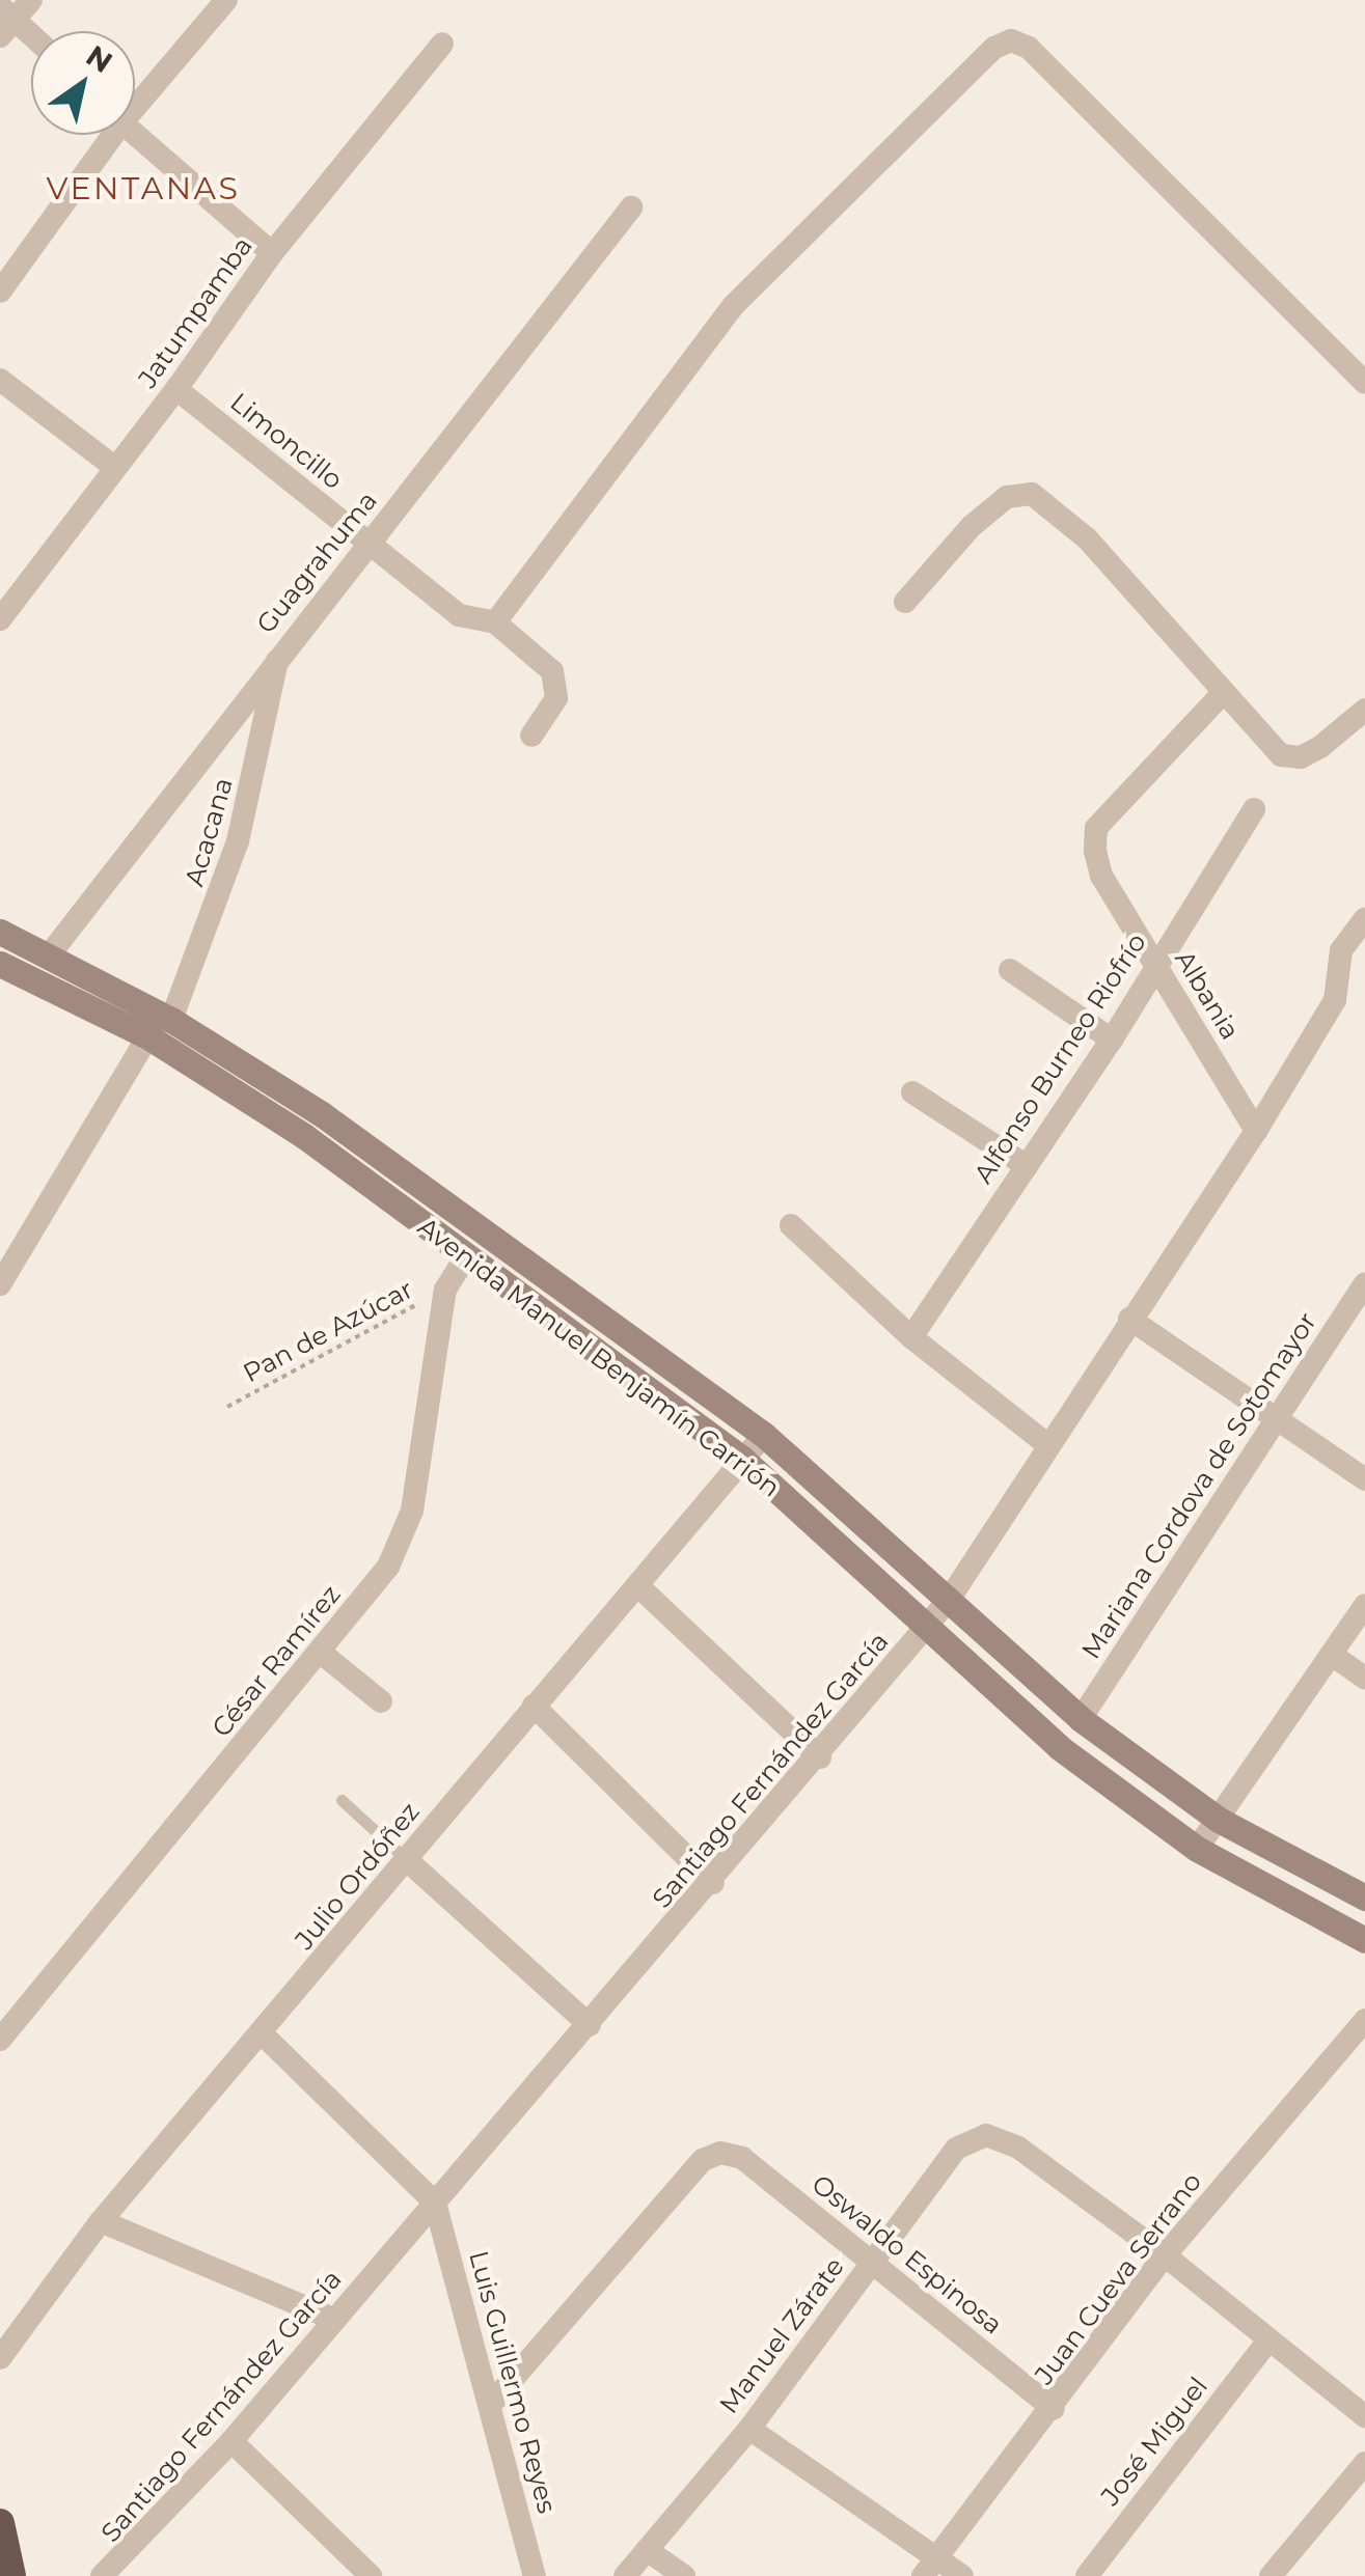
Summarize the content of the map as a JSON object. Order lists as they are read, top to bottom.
{
  "streets": {
    "main road": ["Avenida Manuel Benjamín Carrión"],
    "street": [
      "Jatumpamba",
      "Limoncillo",
      "Guagrahuma",
      "Acacana",
      "Albania",
      "Alfonso Burneo Riofrío",
      "Mariana Cordova de Sotomayor",
      "César Ramírez",
      "Santiago Fernández García",
      "Julio Ordóñez",
      "Oswaldo Espinosa",
      "Juan Cueva Serrano",
      "Manuel Zárate",
      "Luis Guillermo Reyes",
      "José Miguel"
    ],
    "path": ["Pan de Azúcar"]
  },
  "crossings": [
    ["Jatumpamba", "Limoncillo"],
    ["Limoncillo", "Guagrahuma"],
    ["Guagrahuma", "Acacana"],
    ["Guagrahuma", "Avenida Manuel Benjamín Carrión"],
    ["Acacana", "Avenida Manuel Benjamín Carrión"],
    ["Albania", "Alfonso Burneo Riofrío"],
    ["Albania", "Santiago Fernández García"],
    ["Pan de Azúcar", "César Ramírez"],
    ["Avenida Manuel Benjamín Carrión", "Mariana Cordova de Sotomayor"],
    ["Avenida Manuel Benjamín Carrión", "César Ramírez"],
    ["Avenida Manuel Benjamín Carrión", "Santiago Fernández García"],
    ["Avenida Manuel Benjamín Carrión", "Julio Ordóñez"],
    ["Santiago Fernández García", "Luis Guillermo Reyes"],
    ["Oswaldo Espinosa", "Juan Cueva Serrano"],
    ["Oswaldo Espinosa", "Manuel Zárate"],
    ["Oswaldo Espinosa", "Luis Guillermo Reyes"],
    ["Juan Cueva Serrano", "Manuel Zárate"]
  ],
  "districts": ["VENTANAS"],
  "north": "top right"
}
